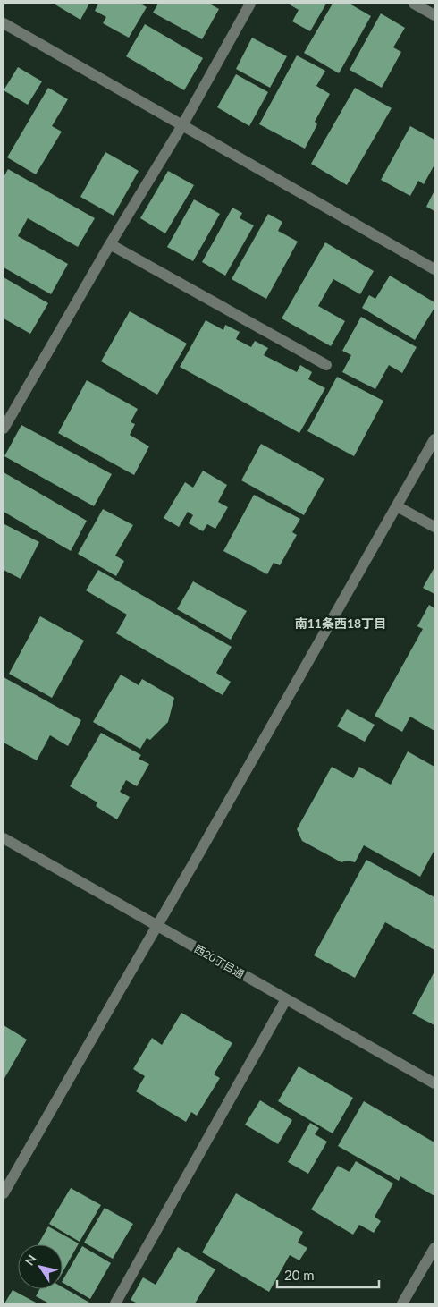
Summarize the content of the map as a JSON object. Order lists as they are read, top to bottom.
{
  "streets": {
    "street": ["西20丁目通"]
  },
  "districts": ["南11条西18丁目"],
  "scale_bar": "20 m",
  "north": "top left"
}
